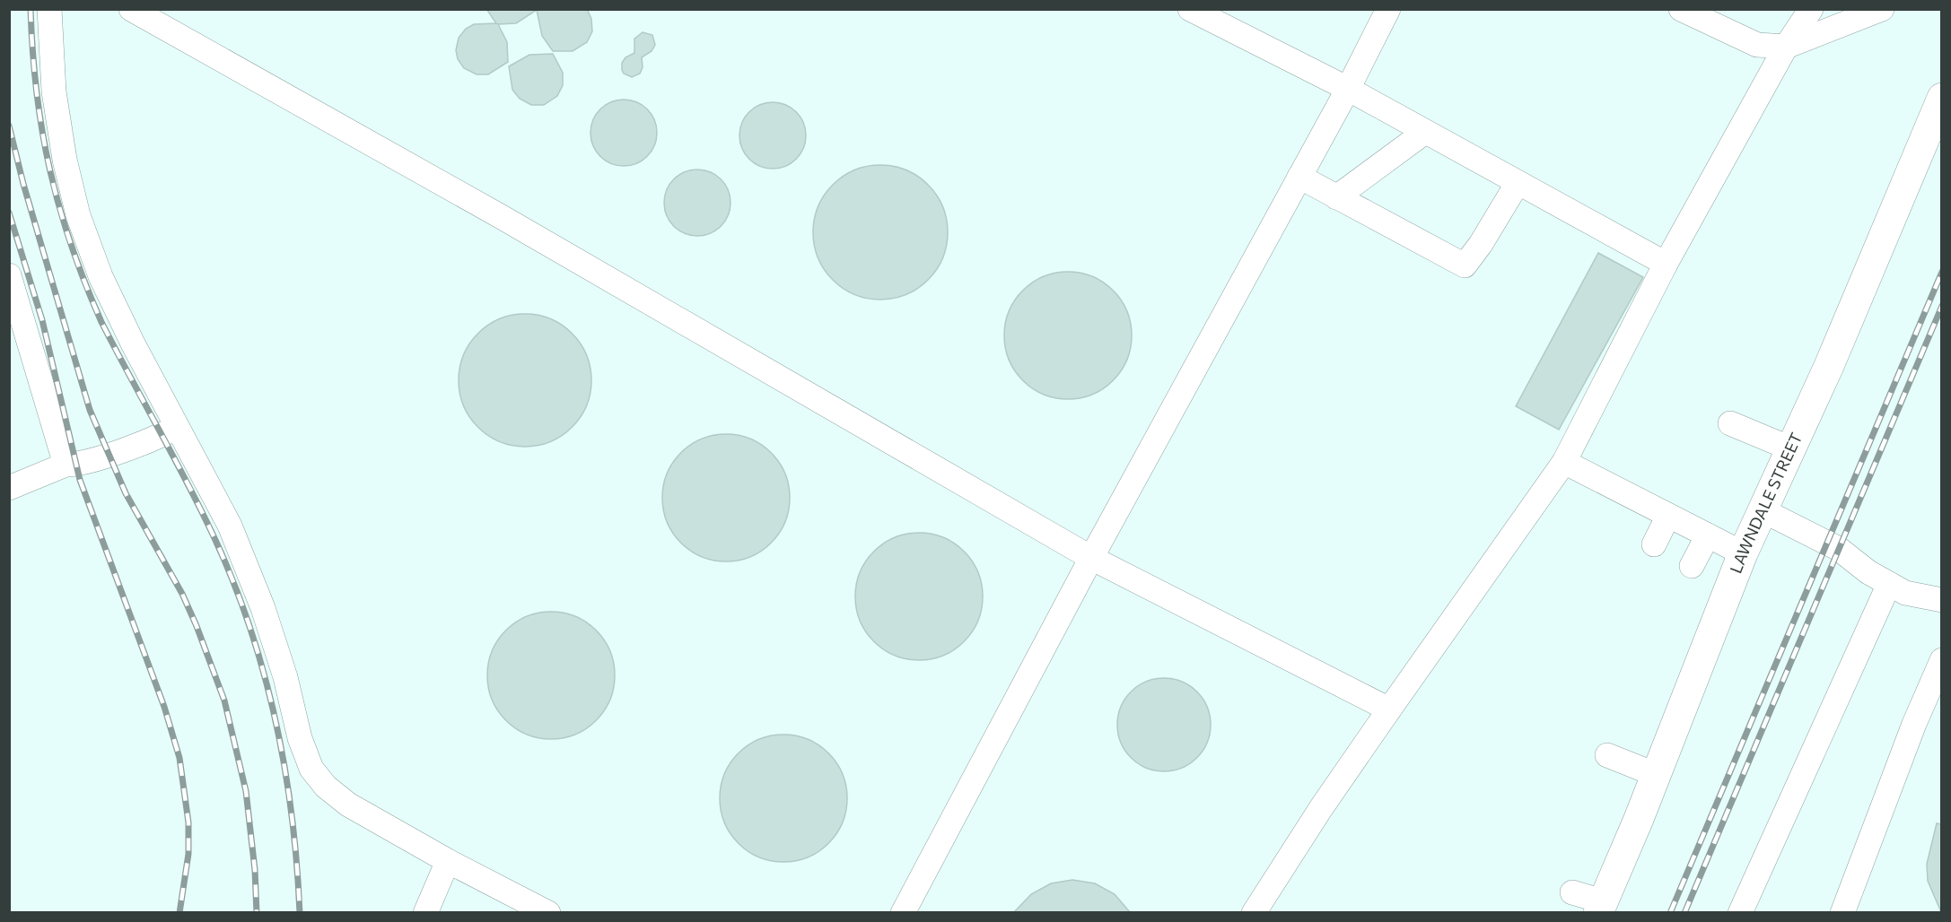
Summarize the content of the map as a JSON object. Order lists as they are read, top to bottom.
{
  "streets": {
    "main road": ["LAWNDALE STREET"]
  }
}
